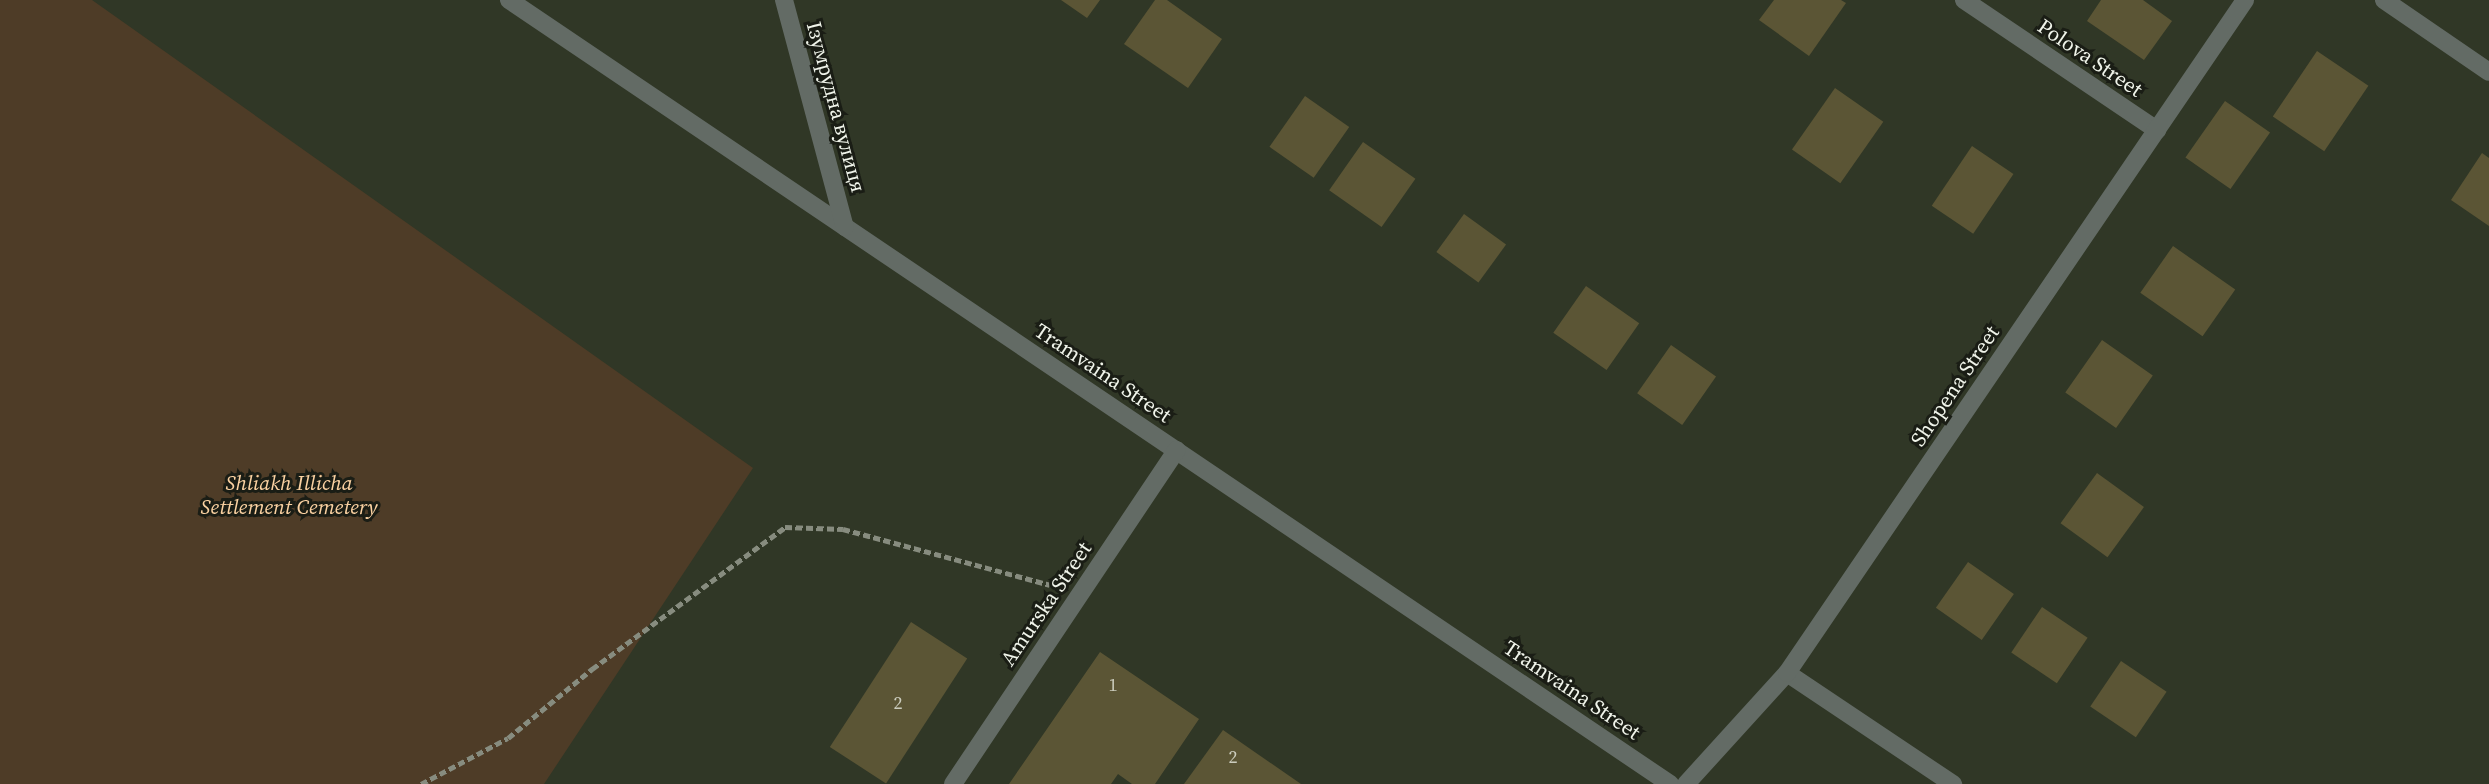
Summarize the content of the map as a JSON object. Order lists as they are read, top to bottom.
{
  "streets": {
    "street": [
      "Polova Street",
      "Ізумрудна вулиця",
      "Tramvaina Street",
      "Shopena Street",
      "Amurska Street"
    ]
  },
  "crossings": [
    ["Polova Street", "Shopena Street"],
    ["Ізумрудна вулиця", "Tramvaina Street"],
    ["Tramvaina Street", "Amurska Street"]
  ],
  "parks": ["Shliakh Illicha Settlement Cemetery"],
  "house_numbers": ["1", "2", "2"]
}
